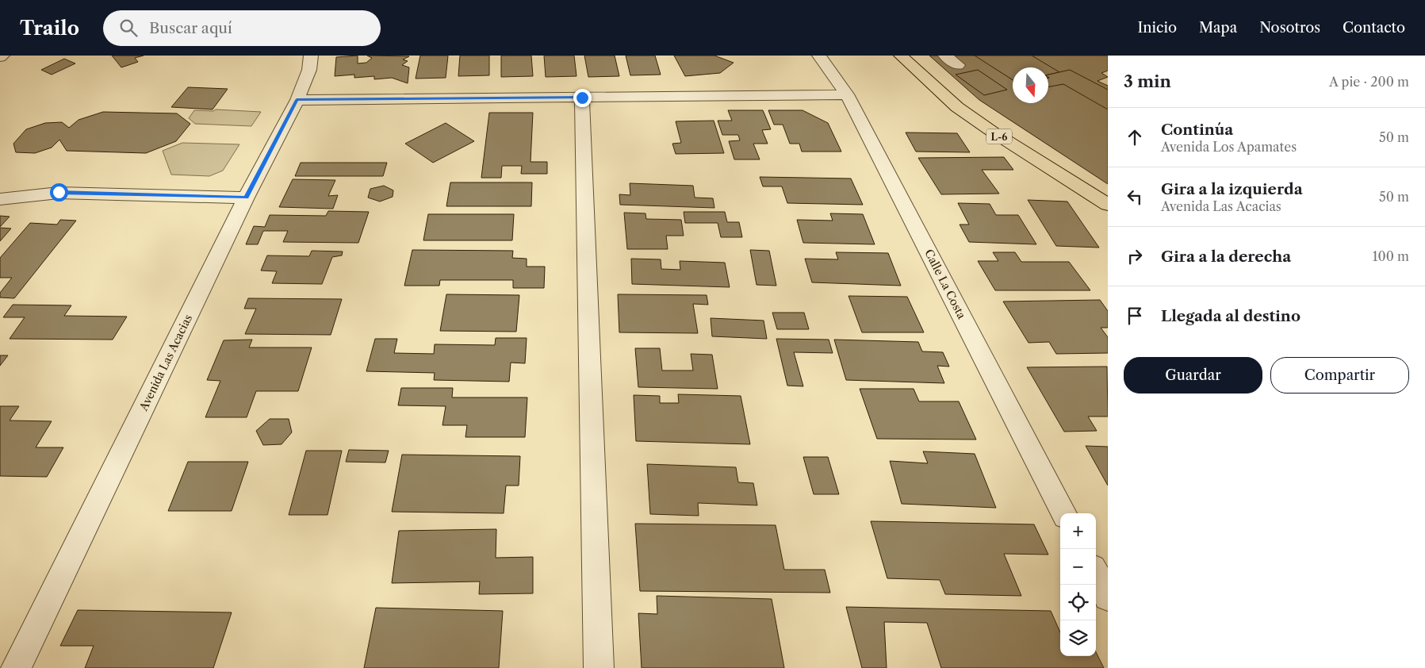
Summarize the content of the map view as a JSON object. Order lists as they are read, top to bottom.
{
  "streets": {
    "main road": ["L-6"],
    "street": ["Calle La Costa", "Avenida Las Acacias"]
  },
  "north": "bottom",
  "page": {
    "header": "Trailo",
    "search": "Buscar aquí",
    "nav": [
      "Inicio",
      "Mapa",
      "Nosotros",
      "Contacto"
    ],
    "heading": ["3 min", "A pie · 200 m"],
    "list": [
      ["Continúa", "Avenida Los Apamates", "50 m"],
      ["Gira a la izquierda", "Avenida Las Acacias", "50 m"],
      ["Gira a la derecha", "100 m"],
      "Llegada al destino"
    ],
    "buttons": ["Guardar", "Compartir"],
    "map_buttons": ["+", "−"]
  }
}
